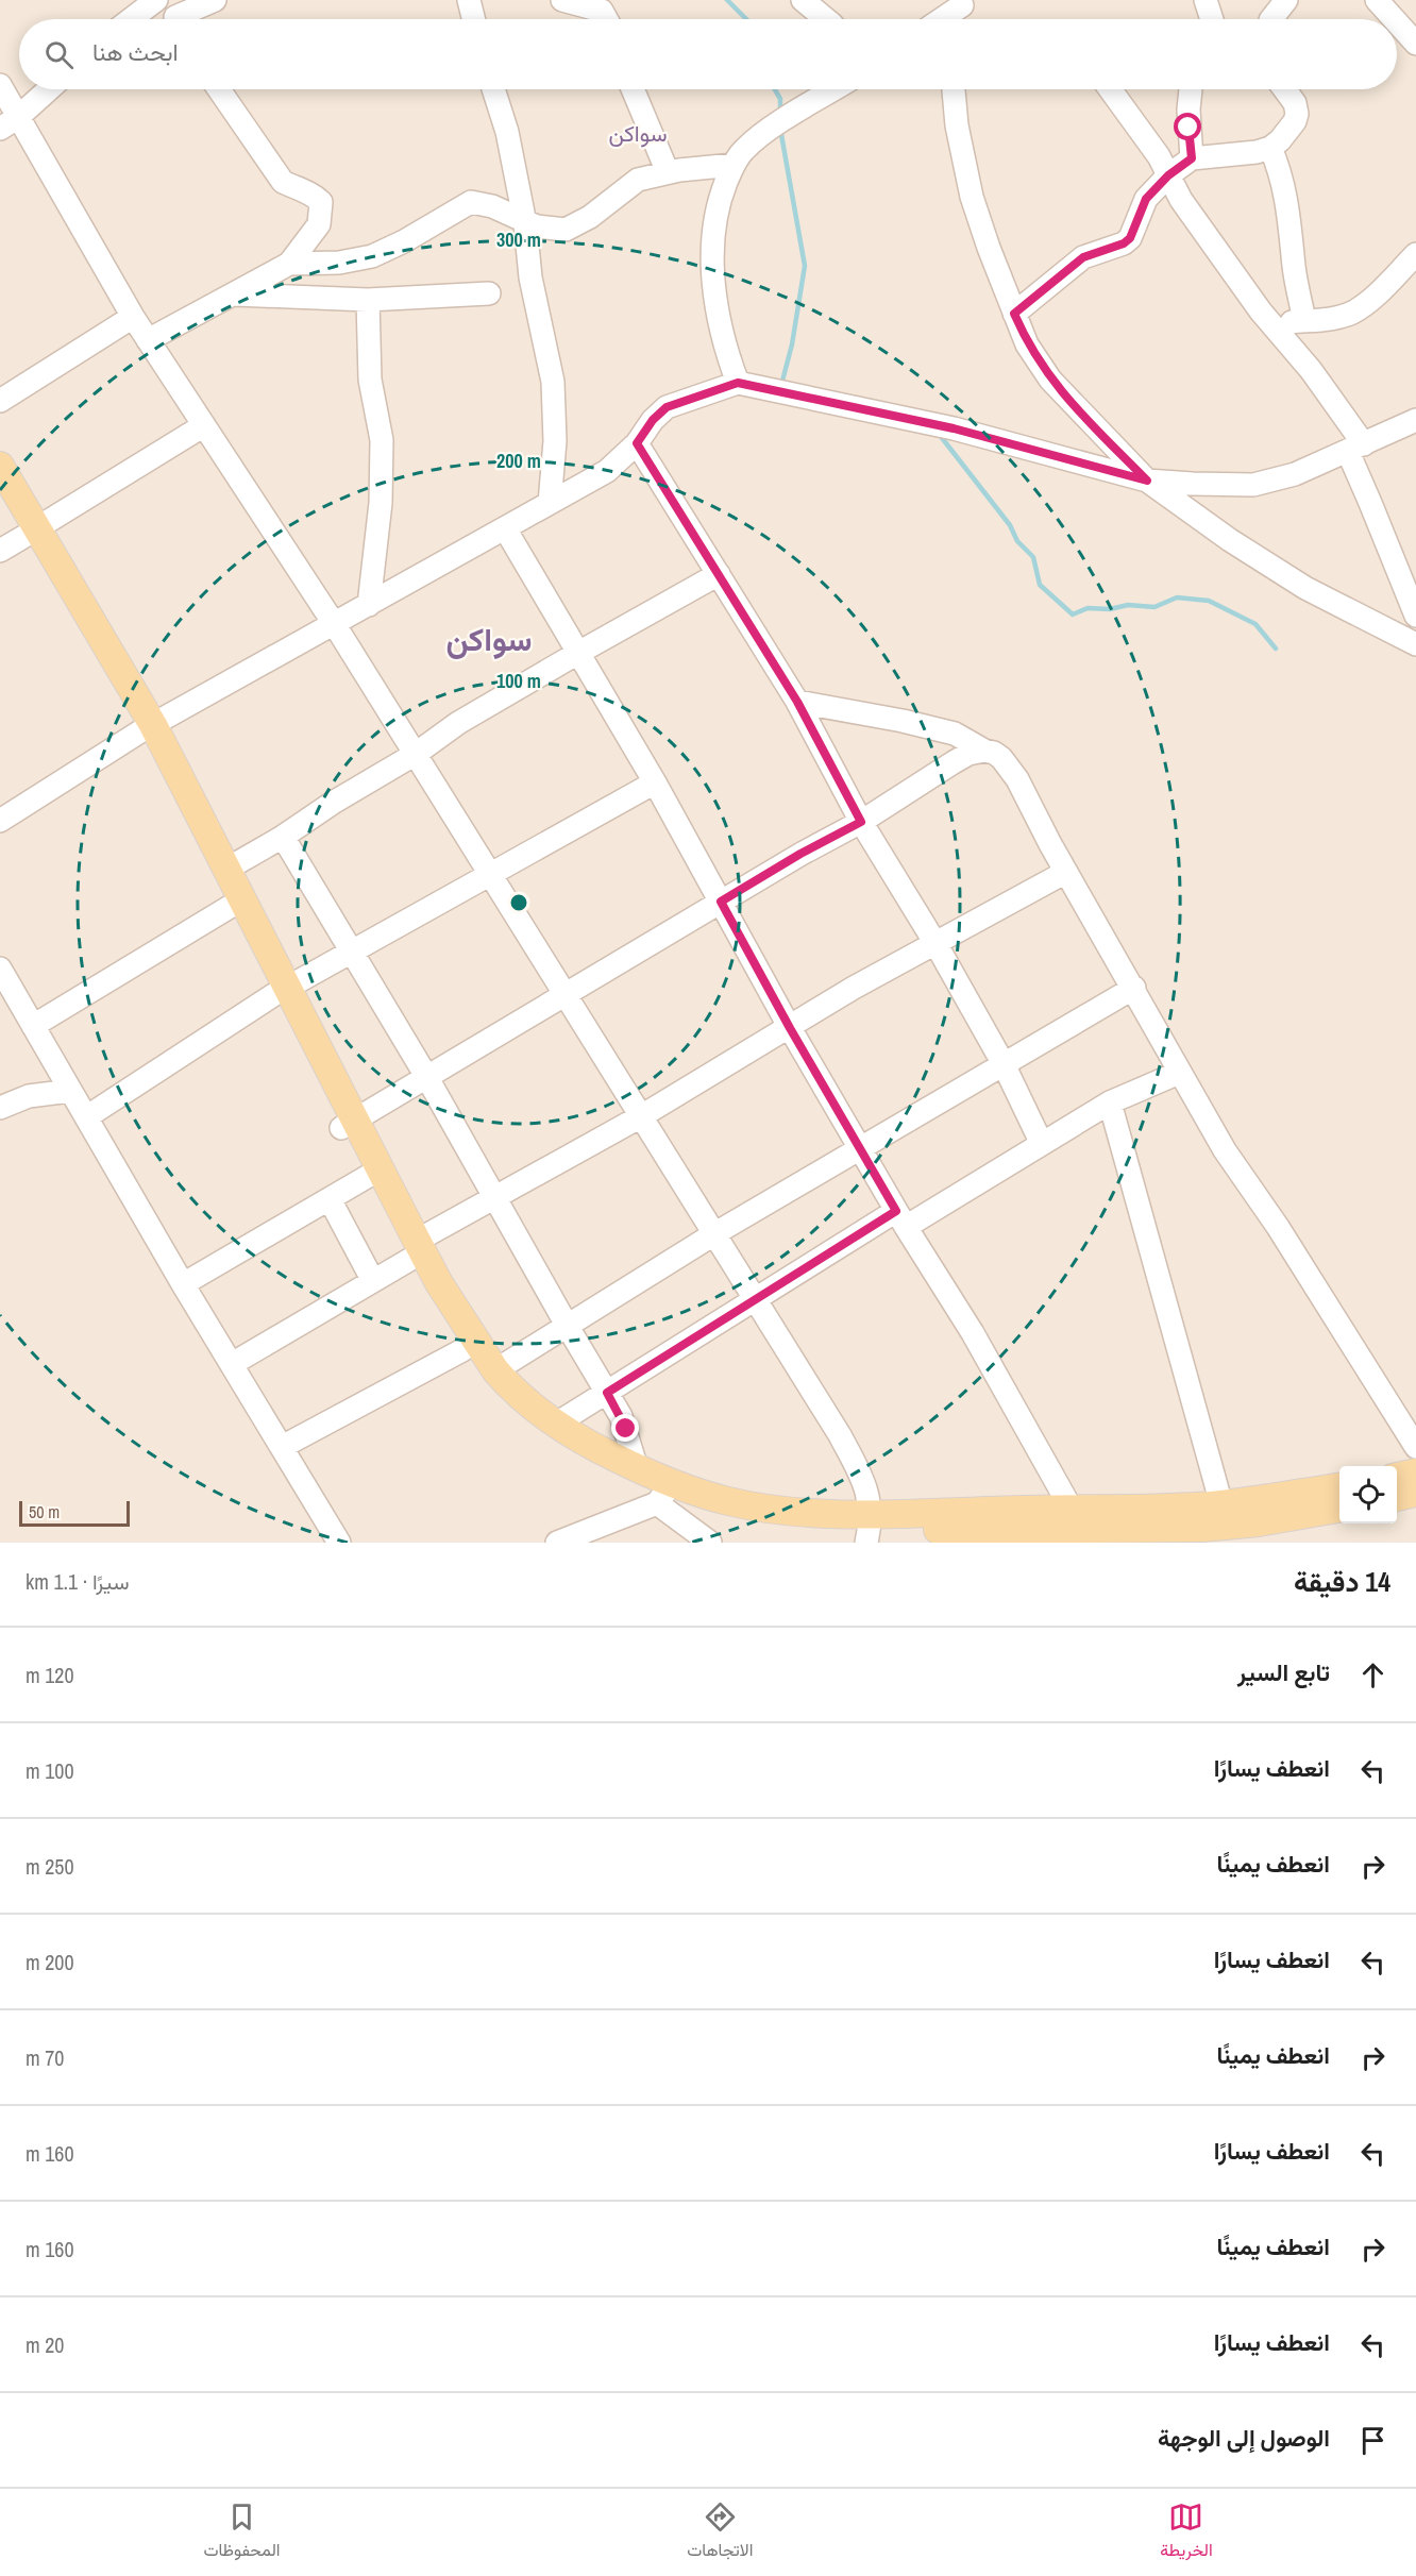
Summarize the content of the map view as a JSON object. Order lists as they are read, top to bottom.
{
  "districts": ["سواكن", "سواكن"],
  "scale_bar": "50 m",
  "page": {
    "search": "ابحث هنا",
    "scale": "50 m",
    "heading": ["14 دقيقة", "سيرًا · 1.1 km"],
    "list": [
      ["تابع السير", "120 m"],
      ["انعطف يسارًا", "100 m"],
      ["انعطف يمينًا", "250 m"],
      ["انعطف يسارًا", "200 m"],
      ["انعطف يمينًا", "70 m"],
      ["انعطف يسارًا", "160 m"],
      ["انعطف يمينًا", "160 m"],
      ["انعطف يسارًا", "20 m"],
      "الوصول إلى الوجهة"
    ],
    "nav": ["الخريطة", "الاتجاهات", "المحفوظات"]
  },
  "rings": ["300 m", "200 m", "100 m"]
}
